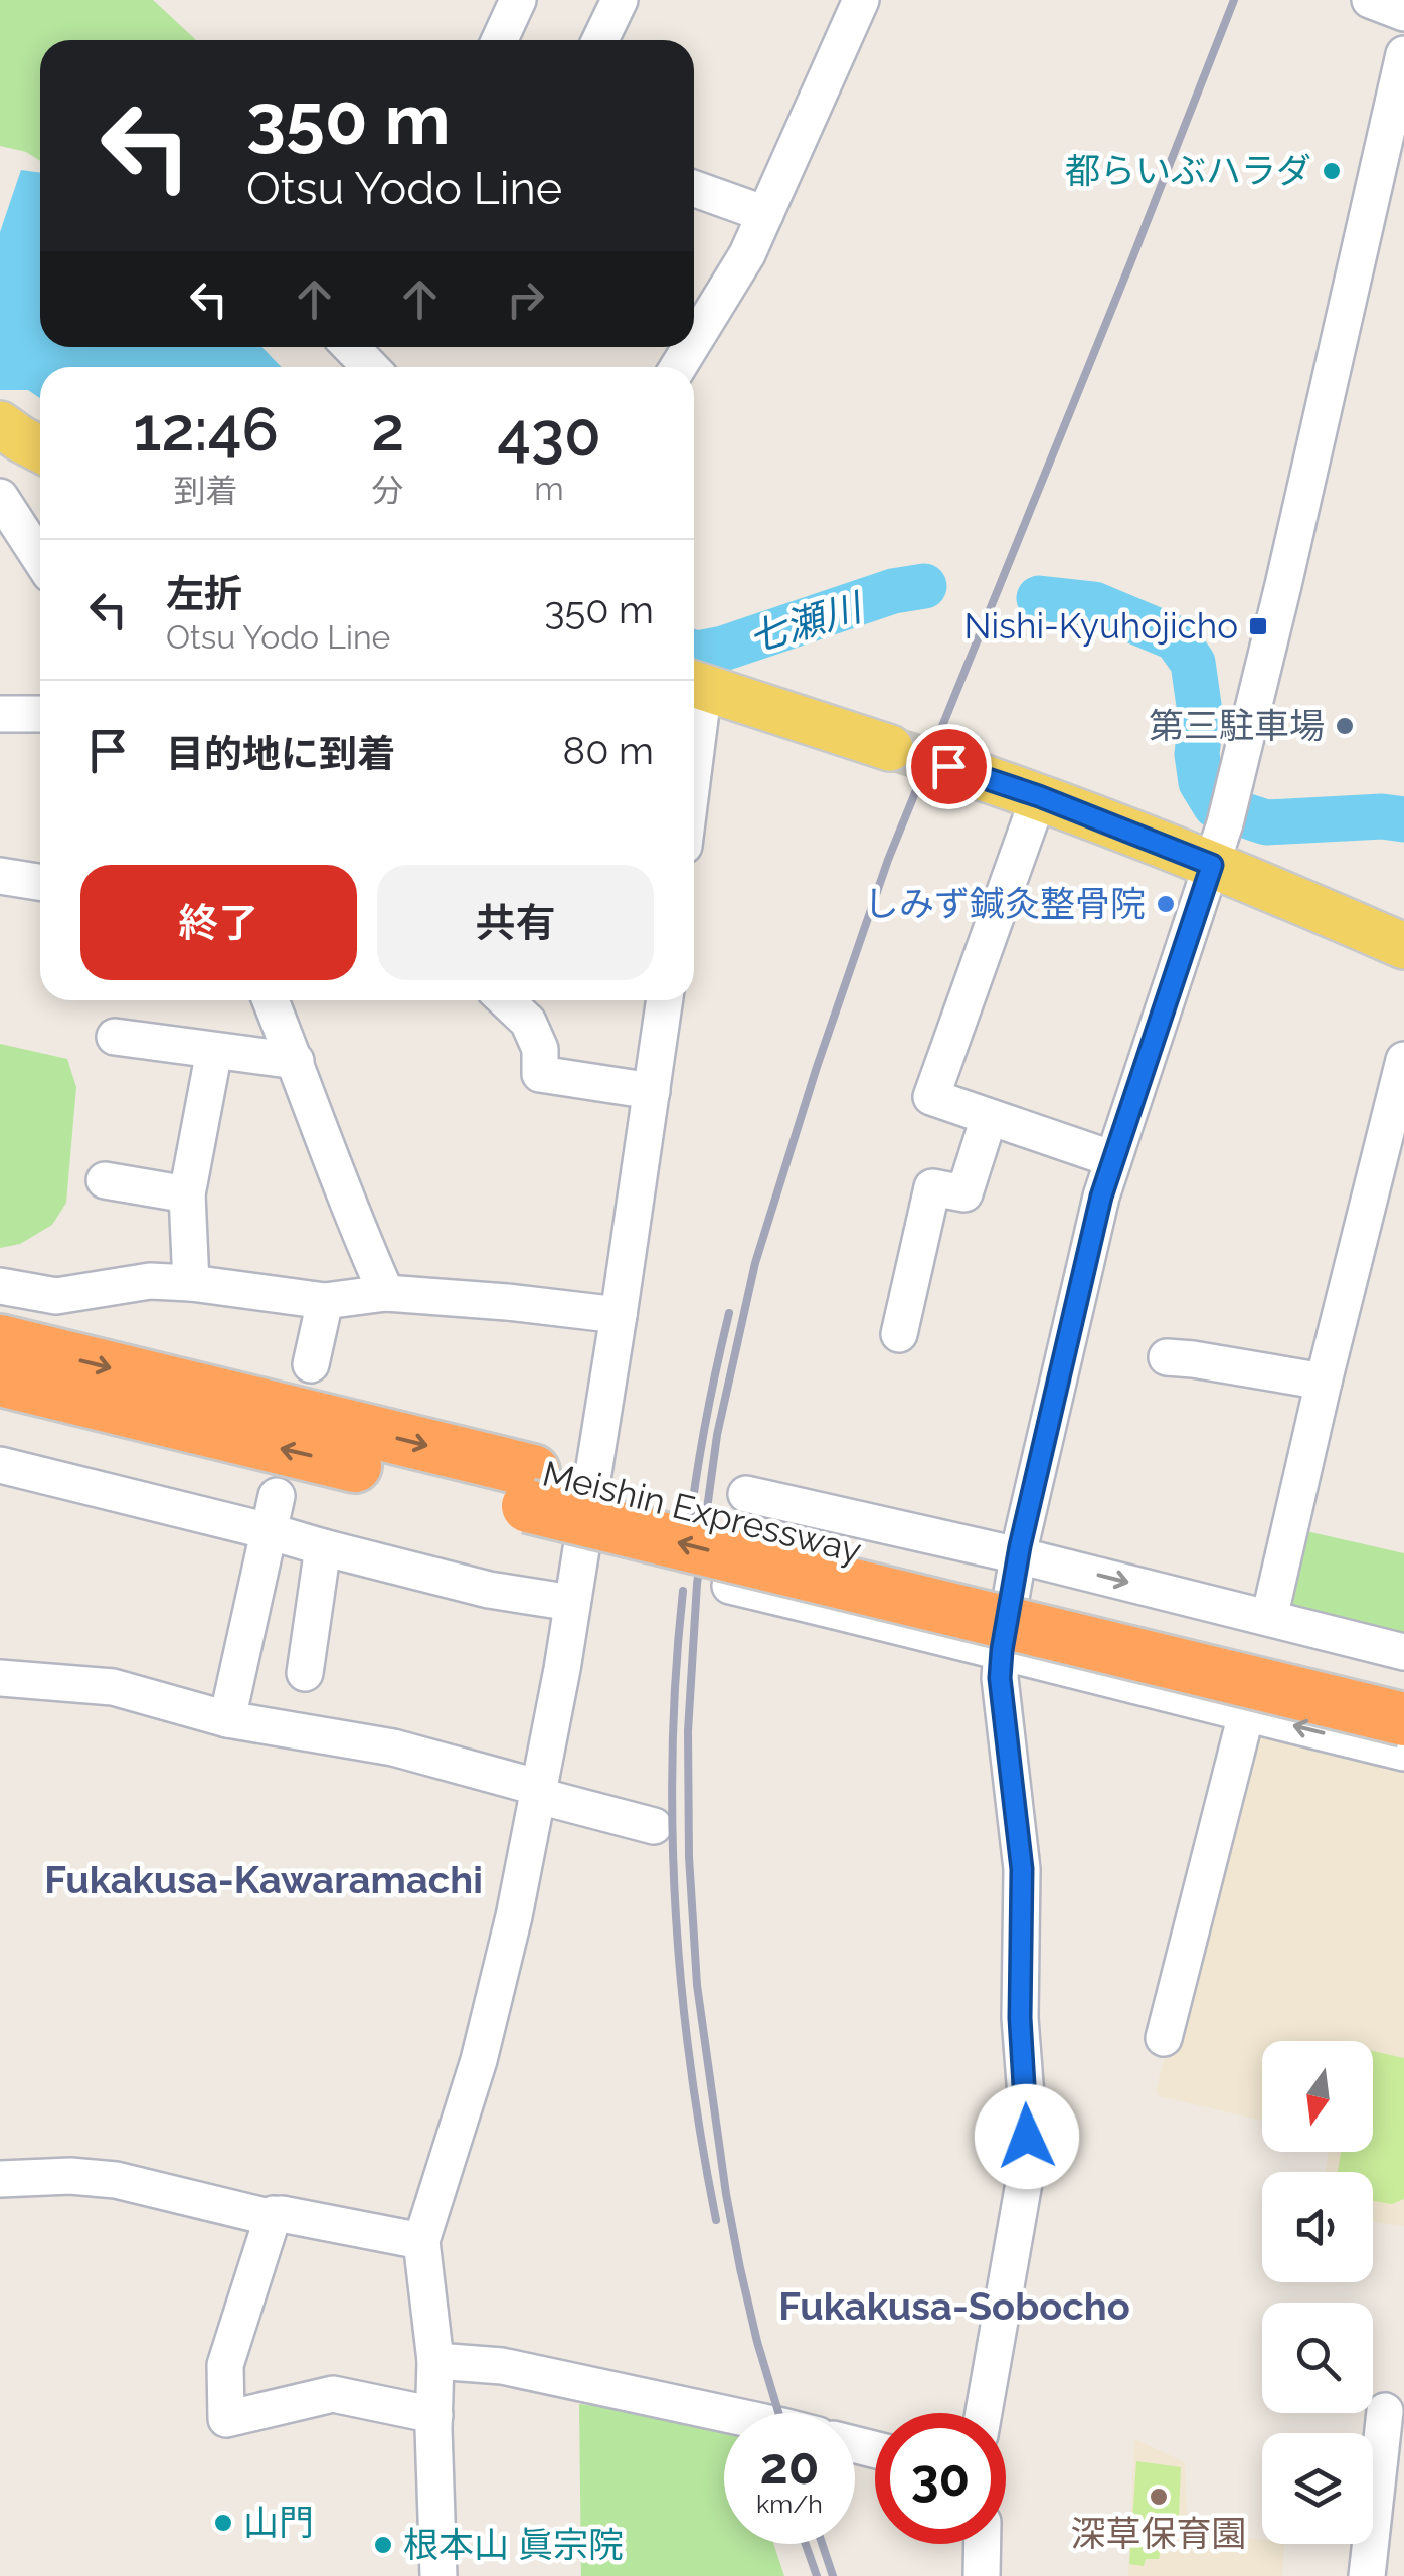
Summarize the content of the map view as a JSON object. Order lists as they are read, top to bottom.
{
  "streets": {
    "highway": ["Meishin Expressway"]
  },
  "districts": ["Fukakusa-Kawaramachi", "Fukakusa-Sobocho"],
  "water": ["七瀬川"],
  "places": {
    "other": [
      "都らいぶハラダ",
      "第三駐車場",
      "しみず鍼灸整骨院",
      "深草保育園",
      "山門",
      "根本山 眞宗院"
    ],
    "transit": ["Nishi-Kyuhojicho"]
  },
  "north": "bottom",
  "page": {
    "turn": ["350 m", "Otsu Yodo Line"],
    "eta": [
      "12:46",
      "到着",
      "2",
      "分",
      "430",
      "m"
    ],
    "list": [
      {
        "name": "左折",
        "note": "Otsu Yodo Line",
        "value": "350 m"
      },
      {
        "name": "目的地に到着",
        "value": "80 m"
      }
    ],
    "buttons": ["終了", "共有"],
    "speed": "20 km/h",
    "limit": "30"
  }
}
